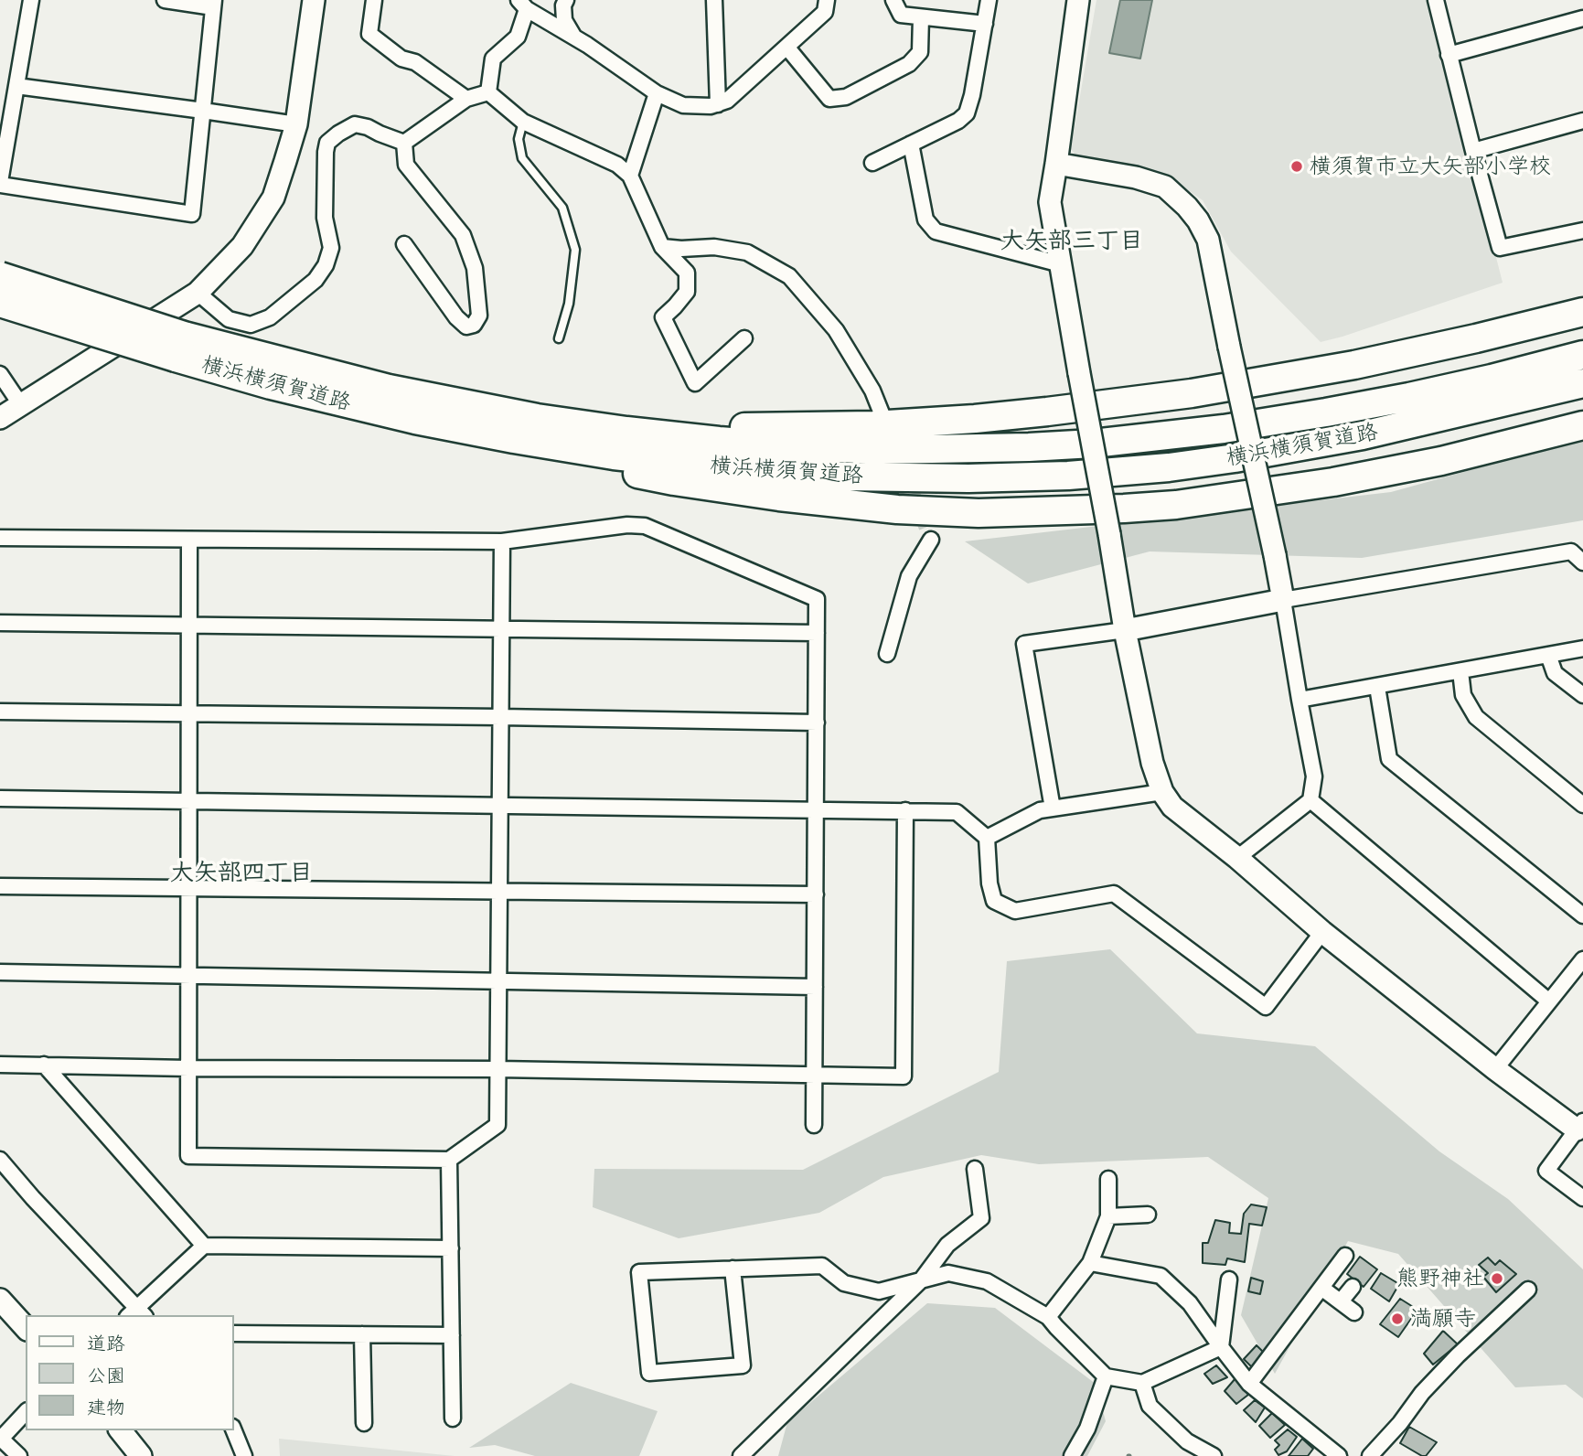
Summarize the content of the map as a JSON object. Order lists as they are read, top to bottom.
{
  "streets": {
    "highway": ["横浜横須賀道路"]
  },
  "districts": ["大矢部三丁目", "大矢部四丁目"],
  "places": ["横須賀市立大矢部小学校", "熊野神社", "満願寺"],
  "legend": ["道路", "公園", "建物"]
}
